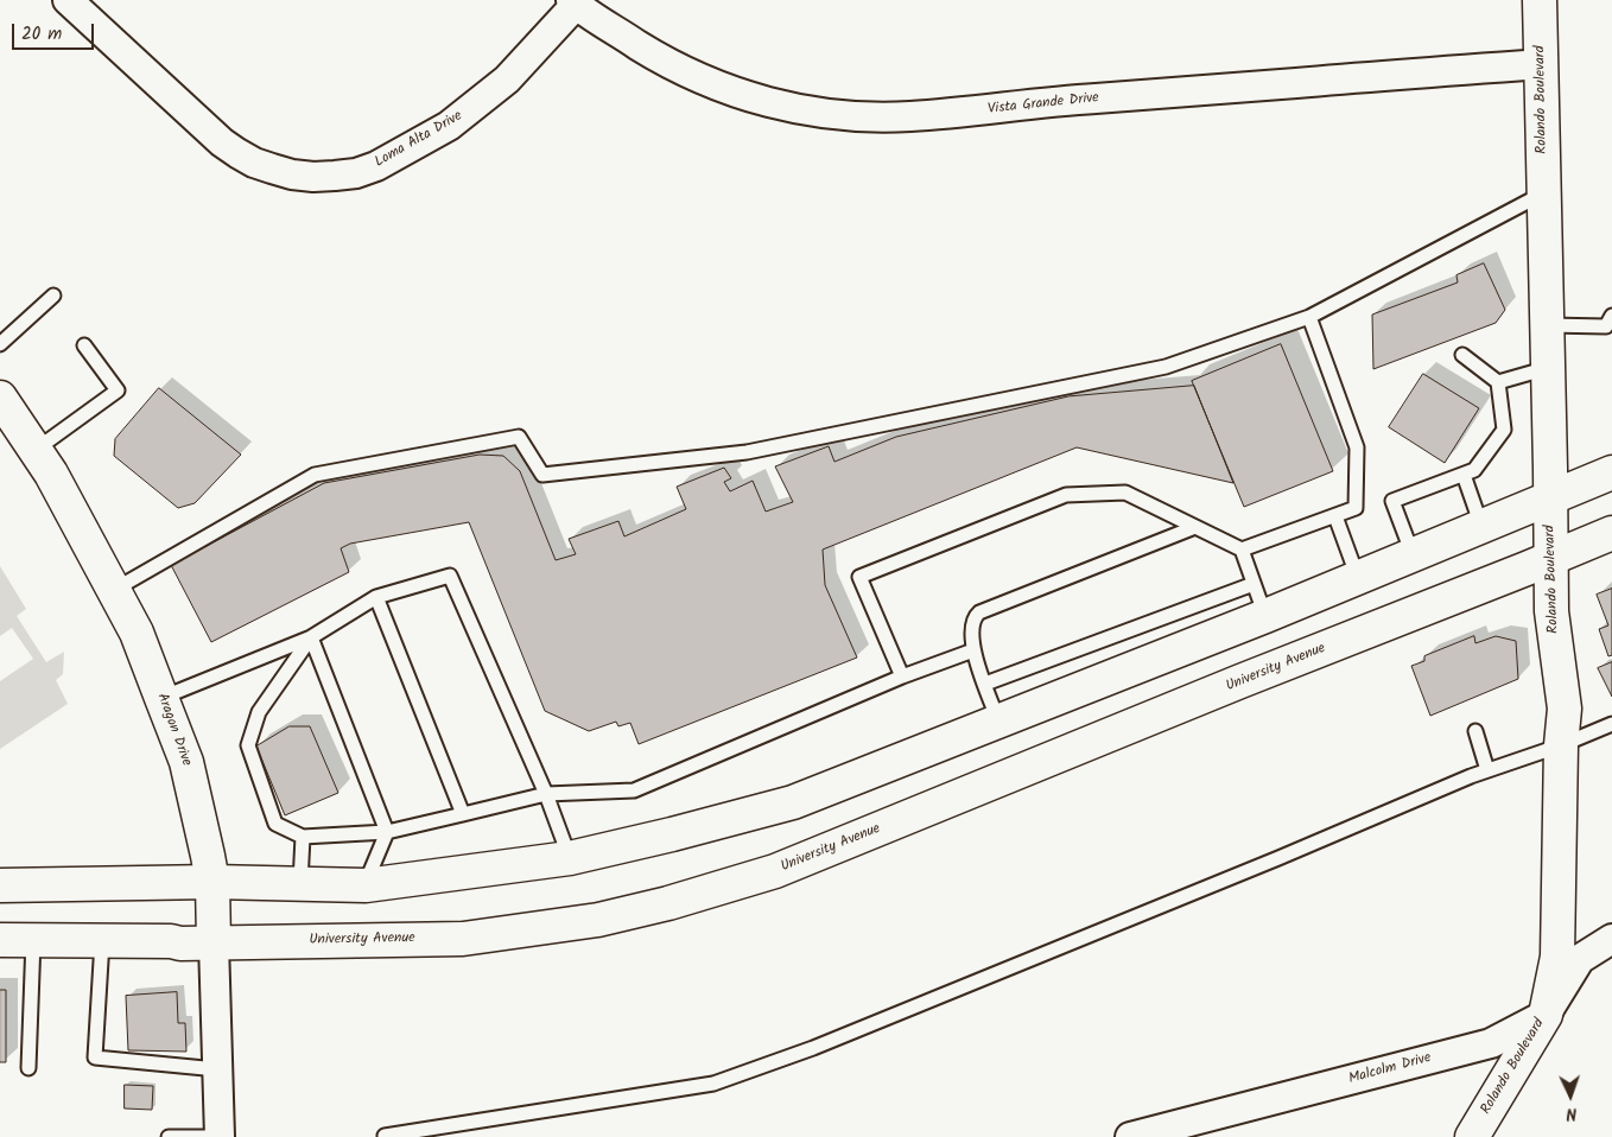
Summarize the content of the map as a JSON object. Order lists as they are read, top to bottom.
{
  "streets": {
    "main road": ["Rolando Boulevard", "University Avenue", "Aragon Drive"],
    "street": ["Vista Grande Drive", "Loma Alta Drive", "Malcolm Drive"]
  },
  "crossings": [
    ["Rolando Boulevard", "Vista Grande Drive"],
    ["Rolando Boulevard", "University Avenue"],
    ["Rolando Boulevard", "Malcolm Drive"],
    ["Vista Grande Drive", "Loma Alta Drive"],
    ["University Avenue", "Aragon Drive"]
  ],
  "scale_bar": "20 m",
  "north": "bottom"
}
